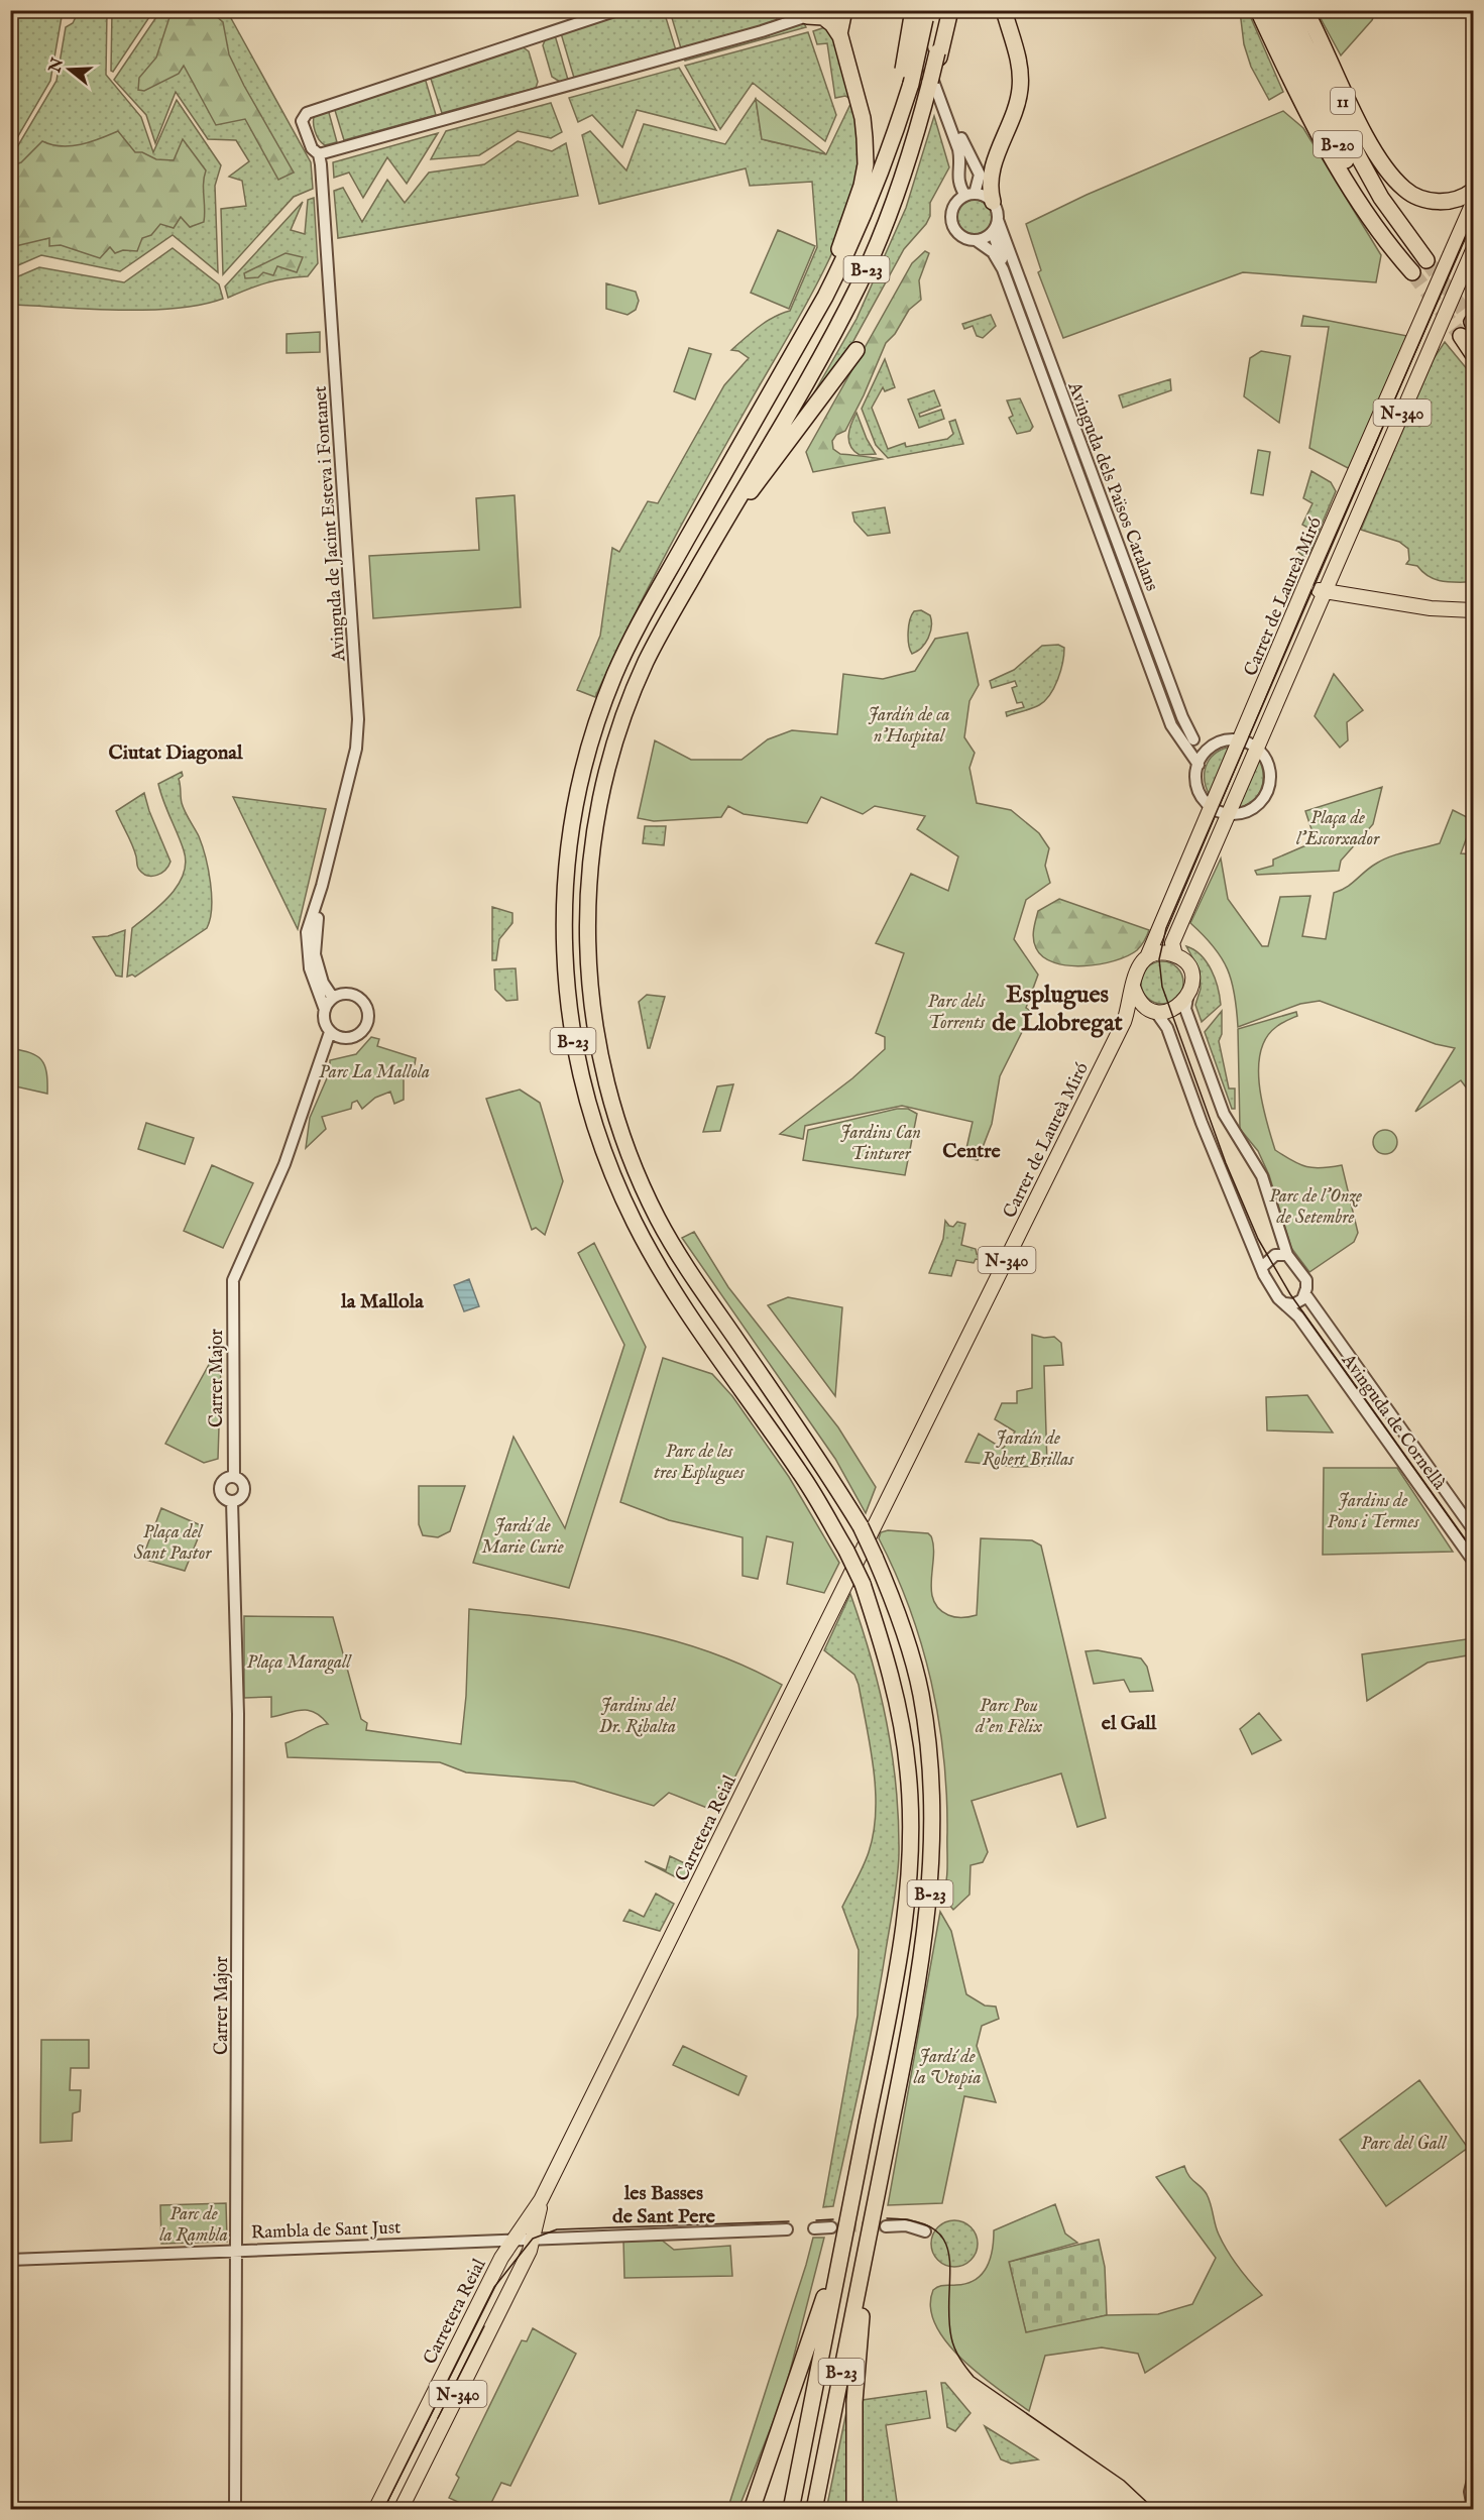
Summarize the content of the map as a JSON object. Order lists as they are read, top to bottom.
{
  "streets": {
    "highway": ["11", "B-20", "B-23"],
    "main road": ["N-340", "Carrer de Laureà Miró", "Carretera Reial"],
    "street": [
      "Avinguda dels Països Catalans",
      "Avinguda de Jacint Esteva i Fontanet",
      "Carrer Major",
      "Avinguda de Cornellà",
      "Rambla de Sant Just"
    ]
  },
  "crossings": [
    ["11", "B-20"],
    ["Avinguda de Jacint Esteva i Fontanet", "Carrer Major"],
    ["Carrer de Laureà Miró", "Avinguda de Cornellà"],
    ["Carrer de Laureà Miró", "Carretera Reial"],
    ["Carrer Major", "Rambla de Sant Just"],
    ["Carretera Reial", "Rambla de Sant Just"]
  ],
  "districts": [
    "Ciutat Diagonal",
    "Esplugues de Llobregat",
    "Centre",
    "la Mallola",
    "el Gall",
    "les Basses de Sant Pere"
  ],
  "parks": [
    "Jardín de ca n'Hospital",
    "Plaça de l'Escorxador",
    "Parc dels Torrents",
    "Parc La Mallola",
    "Jardins Can Tinturer",
    "Parc de l'Onze de Setembre",
    "Jardín de Robert Brillas",
    "Parc de les tres Esplugues",
    "Jardins de Pons i Termes",
    "Jardí de Marie Curie",
    "Plaça del Sant Pastor",
    "Plaça Maragall",
    "Jardins del Dr. Ribalta",
    "Parc Pou d'en Fèlix",
    "Jardí de la Utopia",
    "Parc del Gall",
    "Parc de la Rambla"
  ],
  "north": "left"
}
